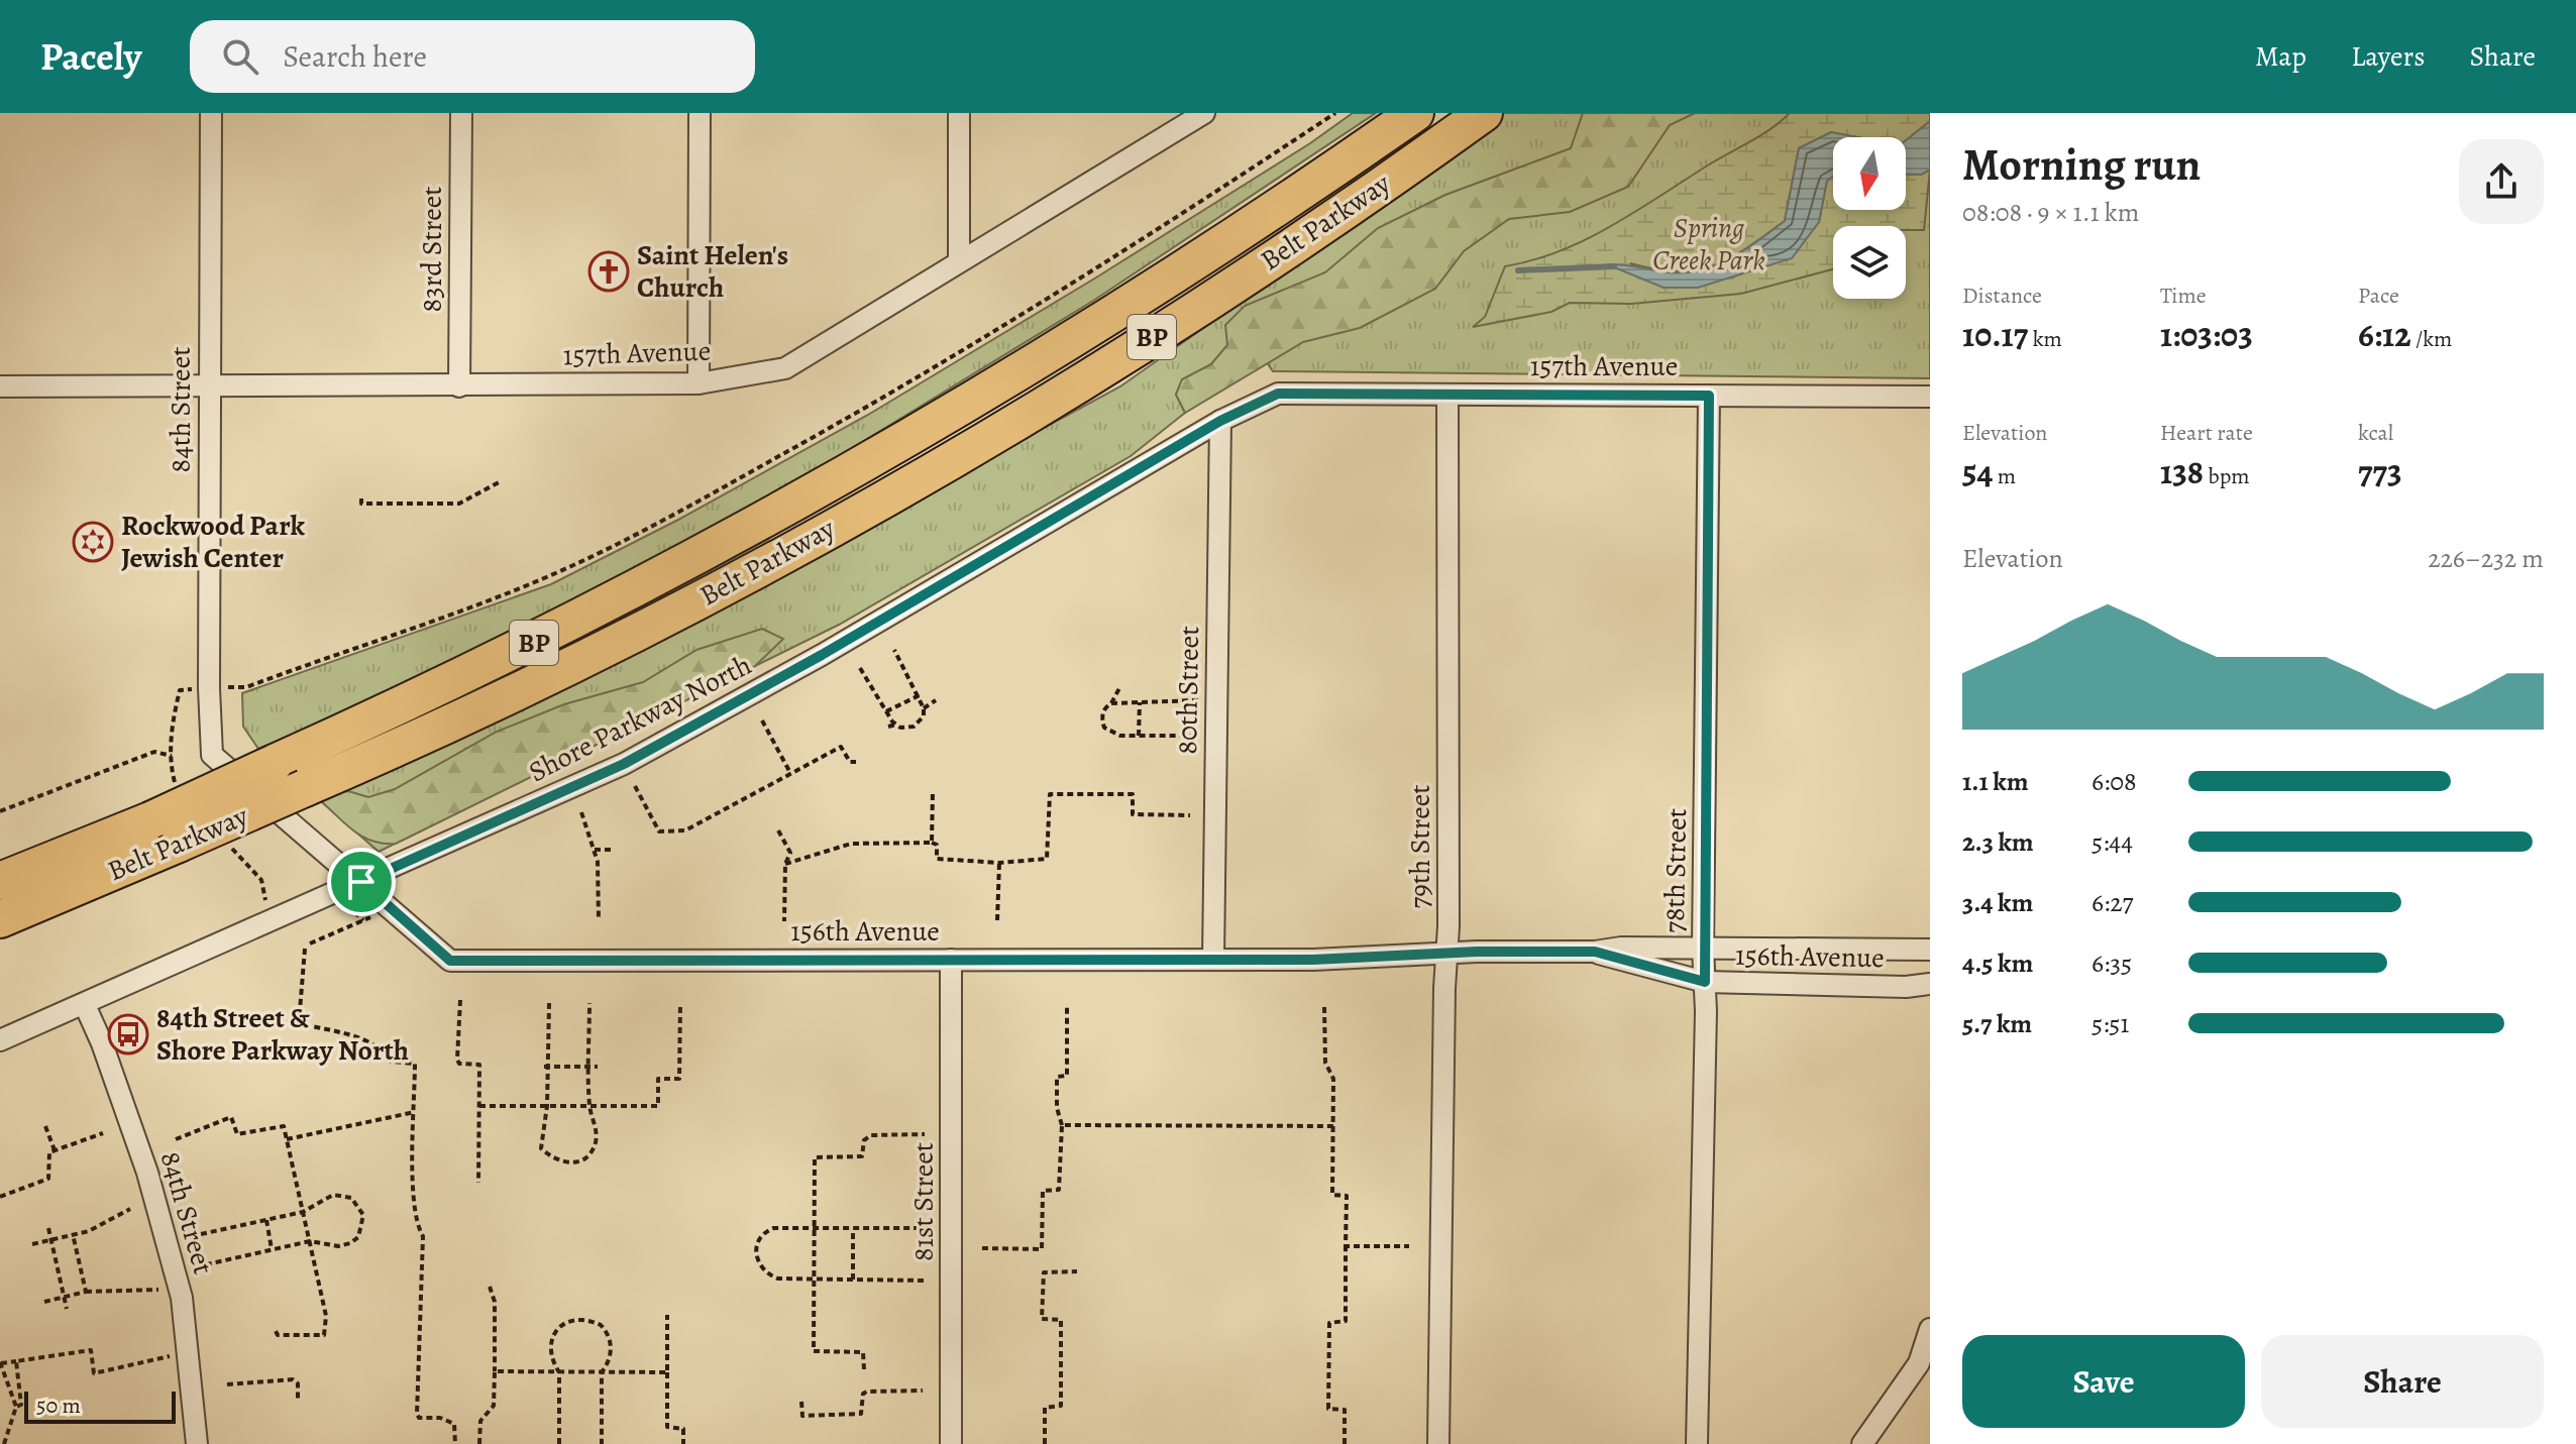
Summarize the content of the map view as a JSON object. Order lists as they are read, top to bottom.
{
  "streets": {
    "highway": ["Belt Parkway", "BP"],
    "street": [
      "83rd Street",
      "157th Avenue",
      "84th Street",
      "80th Street",
      "Shore Parkway North",
      "79th Street",
      "78th Street",
      "156th Avenue",
      "81st Street"
    ]
  },
  "crossings": [
    ["83rd Street", "157th Avenue"],
    ["157th Avenue", "84th Street"],
    ["157th Avenue", "Shore Parkway North"],
    ["157th Avenue", "79th Street"],
    ["157th Avenue", "78th Street"],
    ["84th Street", "Shore Parkway North"],
    ["84th Street", "156th Avenue"],
    ["80th Street", "Shore Parkway North"],
    ["80th Street", "156th Avenue"],
    ["Shore Parkway North", "156th Avenue"],
    ["79th Street", "156th Avenue"],
    ["78th Street", "156th Avenue"],
    ["156th Avenue", "81st Street"]
  ],
  "parks": ["Spring Creek Park"],
  "places": {
    "church": ["Saint Helen's Church"],
    "synagogue": ["Rockwood Park Jewish Center"],
    "bus stop": ["84th Street & Shore Parkway North"]
  },
  "scale_bar": "50 m",
  "north": "bottom",
  "page": {
    "header": "Pacely",
    "search": "Search here",
    "nav": ["Map", "Layers", "Share"],
    "heading": ["Morning run", "08:08 · 9 × 1.1 km"],
    "stats": [
      ["Distance", "10.17 km"],
      ["Time", "1:03:03"],
      ["Pace", "6:12 /km"],
      ["Elevation", "54 m"],
      ["Heart rate", "138 bpm"],
      ["kcal", "773"]
    ],
    "chart": ["Elevation", "226–232 m"],
    "list": [
      {
        "name": "1.1 km",
        "note": "6:08"
      },
      {
        "name": "2.3 km",
        "note": "5:44"
      },
      {
        "name": "3.4 km",
        "note": "6:27"
      },
      {
        "name": "4.5 km",
        "note": "6:35"
      },
      {
        "name": "5.7 km",
        "note": "5:51"
      }
    ],
    "buttons": ["Save", "Share"],
    "scale": "50 m"
  }
}
